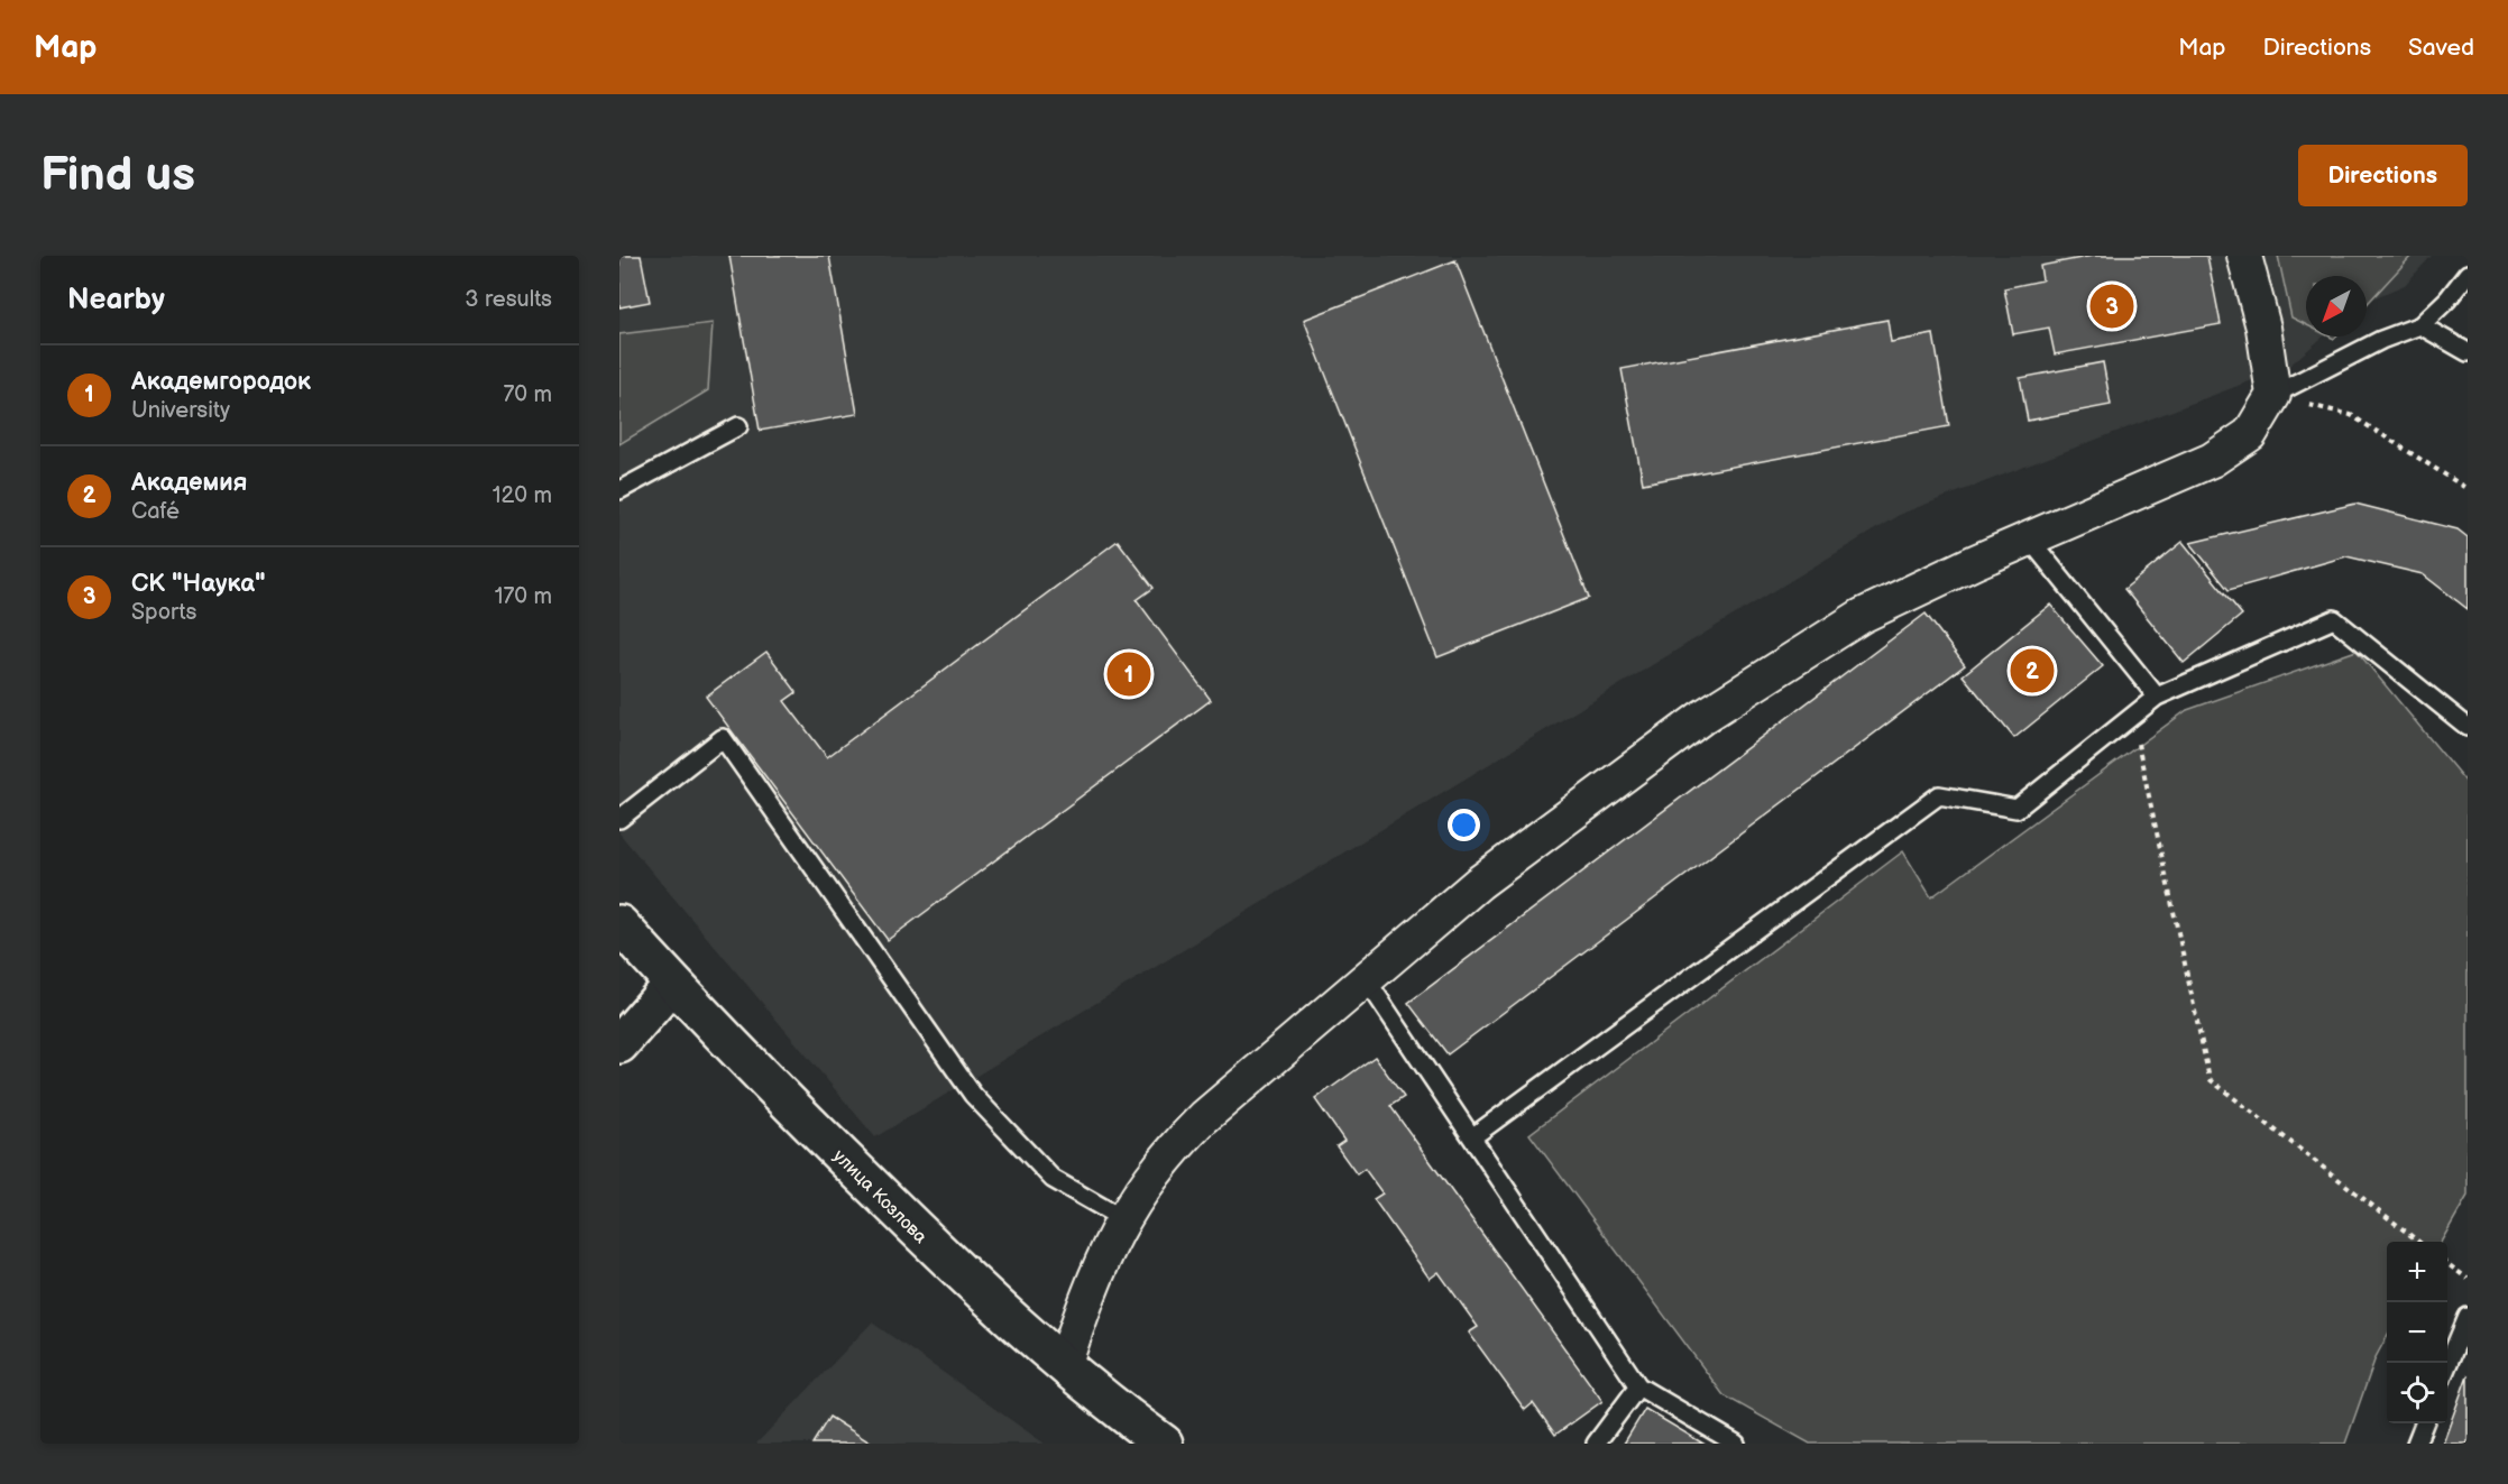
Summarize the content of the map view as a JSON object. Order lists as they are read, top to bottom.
{
  "streets": {
    "main road": ["улица Козлова"]
  },
  "north": "bottom left",
  "page": {
    "header": "Map",
    "nav": ["Map", "Directions", "Saved"],
    "buttons": "Directions",
    "title": "Find us",
    "heading": ["Nearby", "3 results"],
    "pins": ["3", "2", "1"],
    "list": [
      {
        "mark": "1",
        "name": "Академгородок",
        "note": "University",
        "value": "70 m"
      },
      {
        "mark": "2",
        "name": "Академия",
        "note": "Café",
        "value": "120 m"
      },
      {
        "mark": "3",
        "name": "СК \"Наука\"",
        "note": "Sports",
        "value": "170 m"
      }
    ],
    "map_buttons": ["+", "−"]
  }
}
